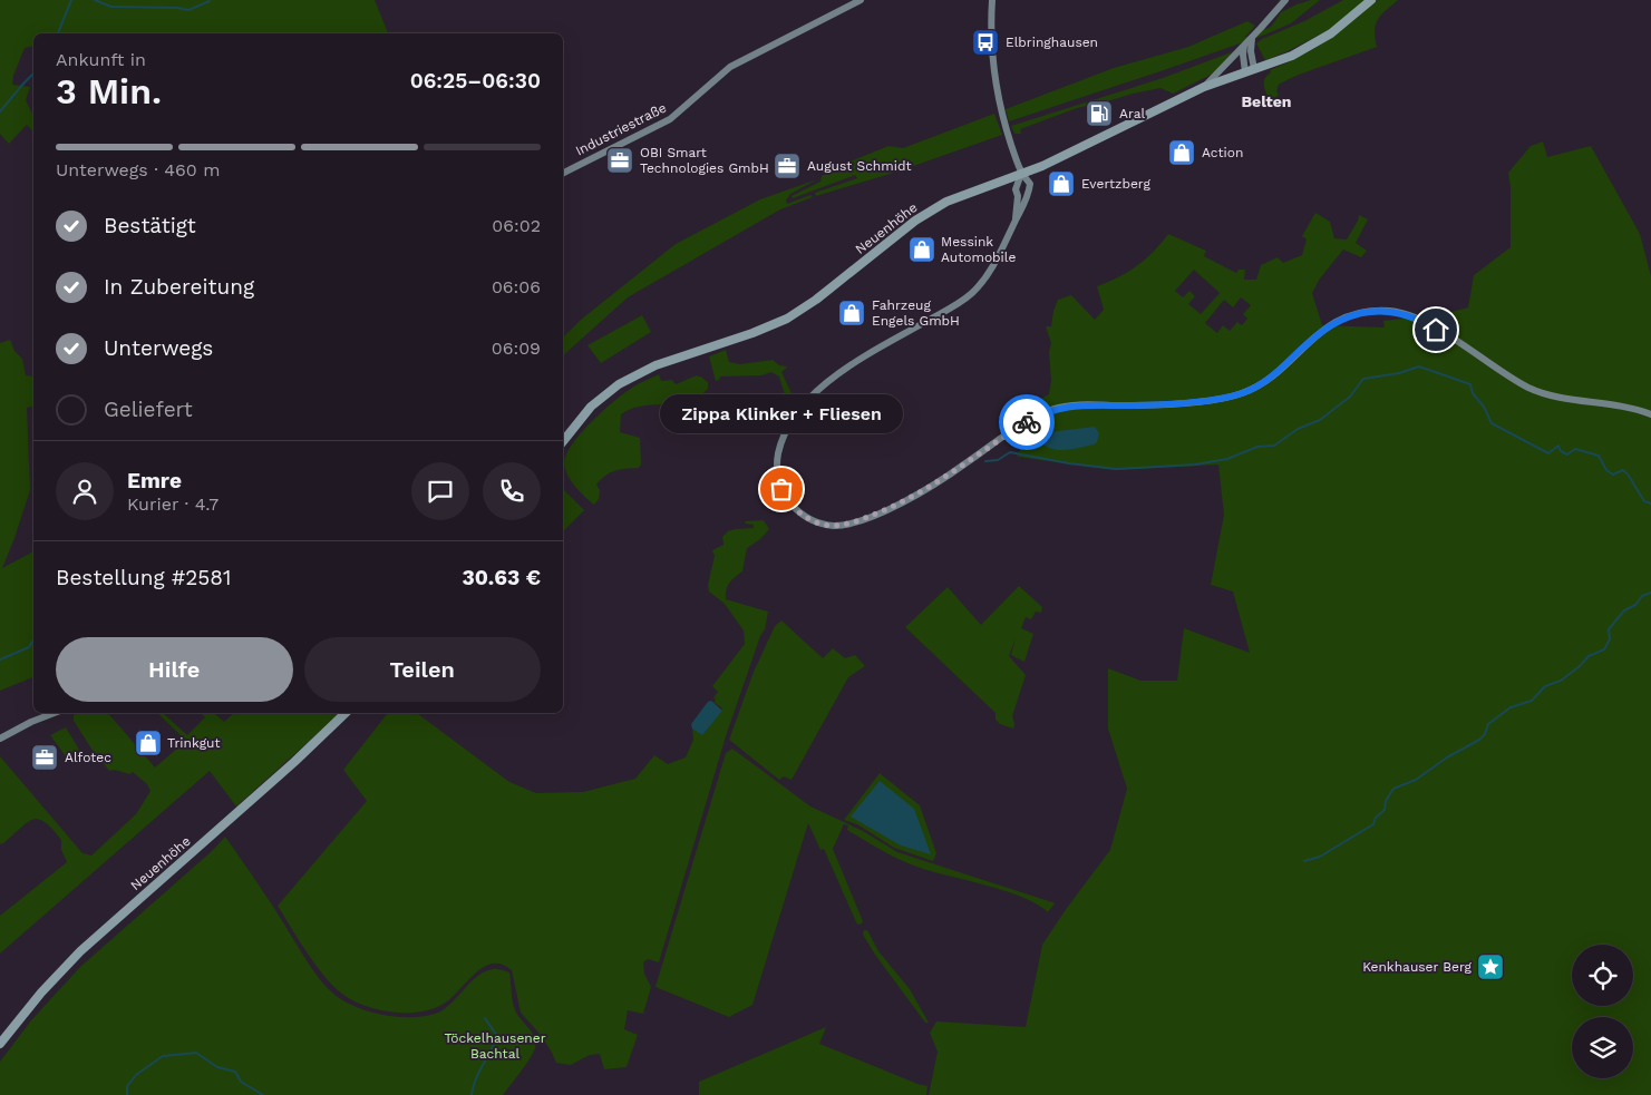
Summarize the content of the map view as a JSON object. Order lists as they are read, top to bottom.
{
  "streets": {
    "main road": ["Industriestraße", "Neuenhöhe"]
  },
  "districts": ["Belten"],
  "parks": ["Töckelhausener Bachtal"],
  "places": {
    "bus stop": ["Elbringhausen"],
    "fuel station": ["Aral"],
    "shop": [
      "Action",
      "Evertzberg",
      "Messink Automobile",
      "Fahrzeug Engels GmbH",
      "Trinkgut"
    ],
    "office": ["OBI Smart Technologies GmbH", "August Schmidt", "Alfotec"],
    "other": ["Zippa Klinker + Fliesen"],
    "place": ["Kenkhauser Berg"]
  },
  "page": {
    "heading": ["3 Min.", "Ankunft in", "06:25–06:30"],
    "panel": [
      "Emre",
      "Kurier · 4.7",
      "Bestellung #2581",
      "30.63 €"
    ],
    "bar": "Unterwegs · 460 m",
    "list": [
      ["Bestätigt", "06:02"],
      ["In Zubereitung", "06:06"],
      ["Unterwegs", "06:09"],
      "Geliefert"
    ],
    "bubble": "Zippa Klinker + Fliesen",
    "buttons": ["Hilfe", "Teilen"]
  }
}
